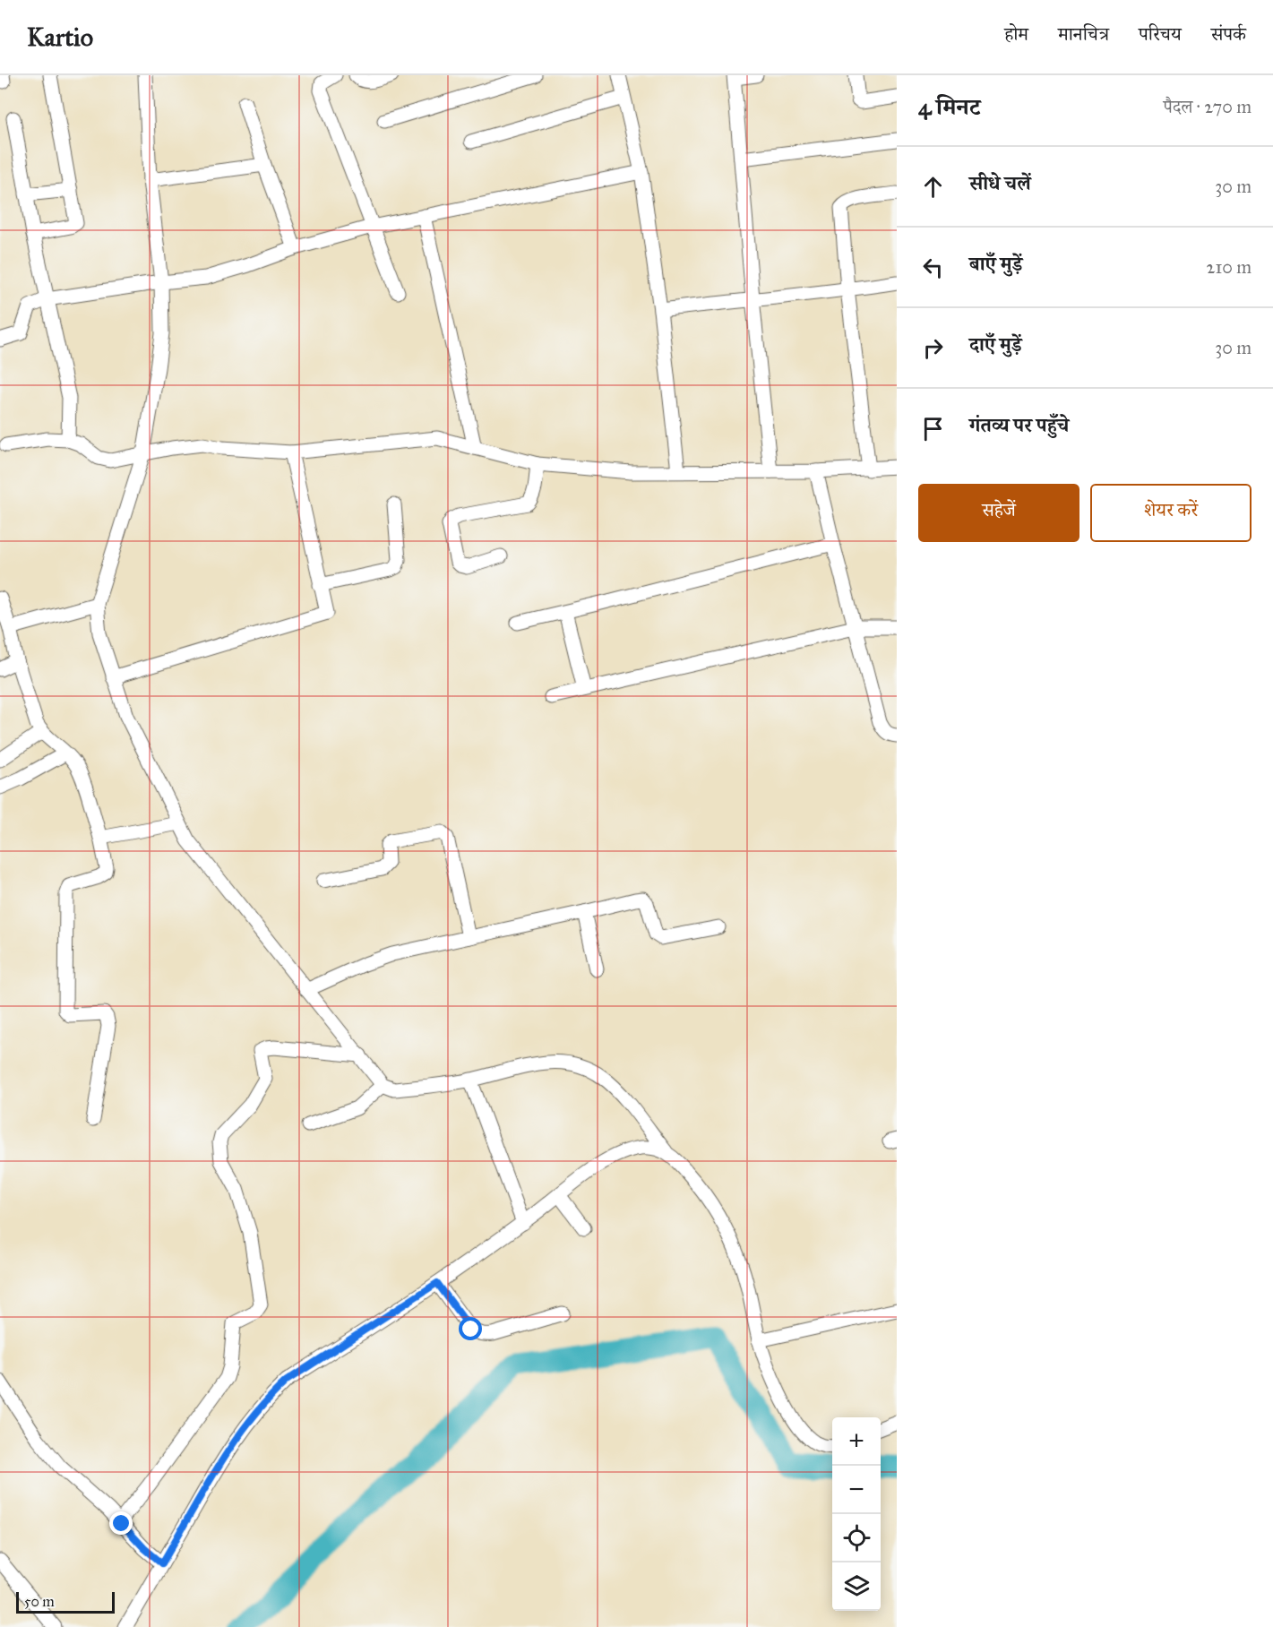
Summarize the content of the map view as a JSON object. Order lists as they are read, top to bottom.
{
  "scale_bar": "50 m",
  "page": {
    "header": "Kartio",
    "nav": [
      "होम",
      "मानचित्र",
      "परिचय",
      "संपर्क"
    ],
    "heading": ["4 मिनट", "पैदल · 270 m"],
    "list": [
      ["सीधे चलें", "30 m"],
      ["बाएँ मुड़ें", "210 m"],
      ["दाएँ मुड़ें", "30 m"],
      "गंतव्य पर पहुँचे"
    ],
    "buttons": ["सहेजें", "शेयर करें"],
    "map_buttons": ["+", "−"],
    "scale": "50 m"
  }
}
